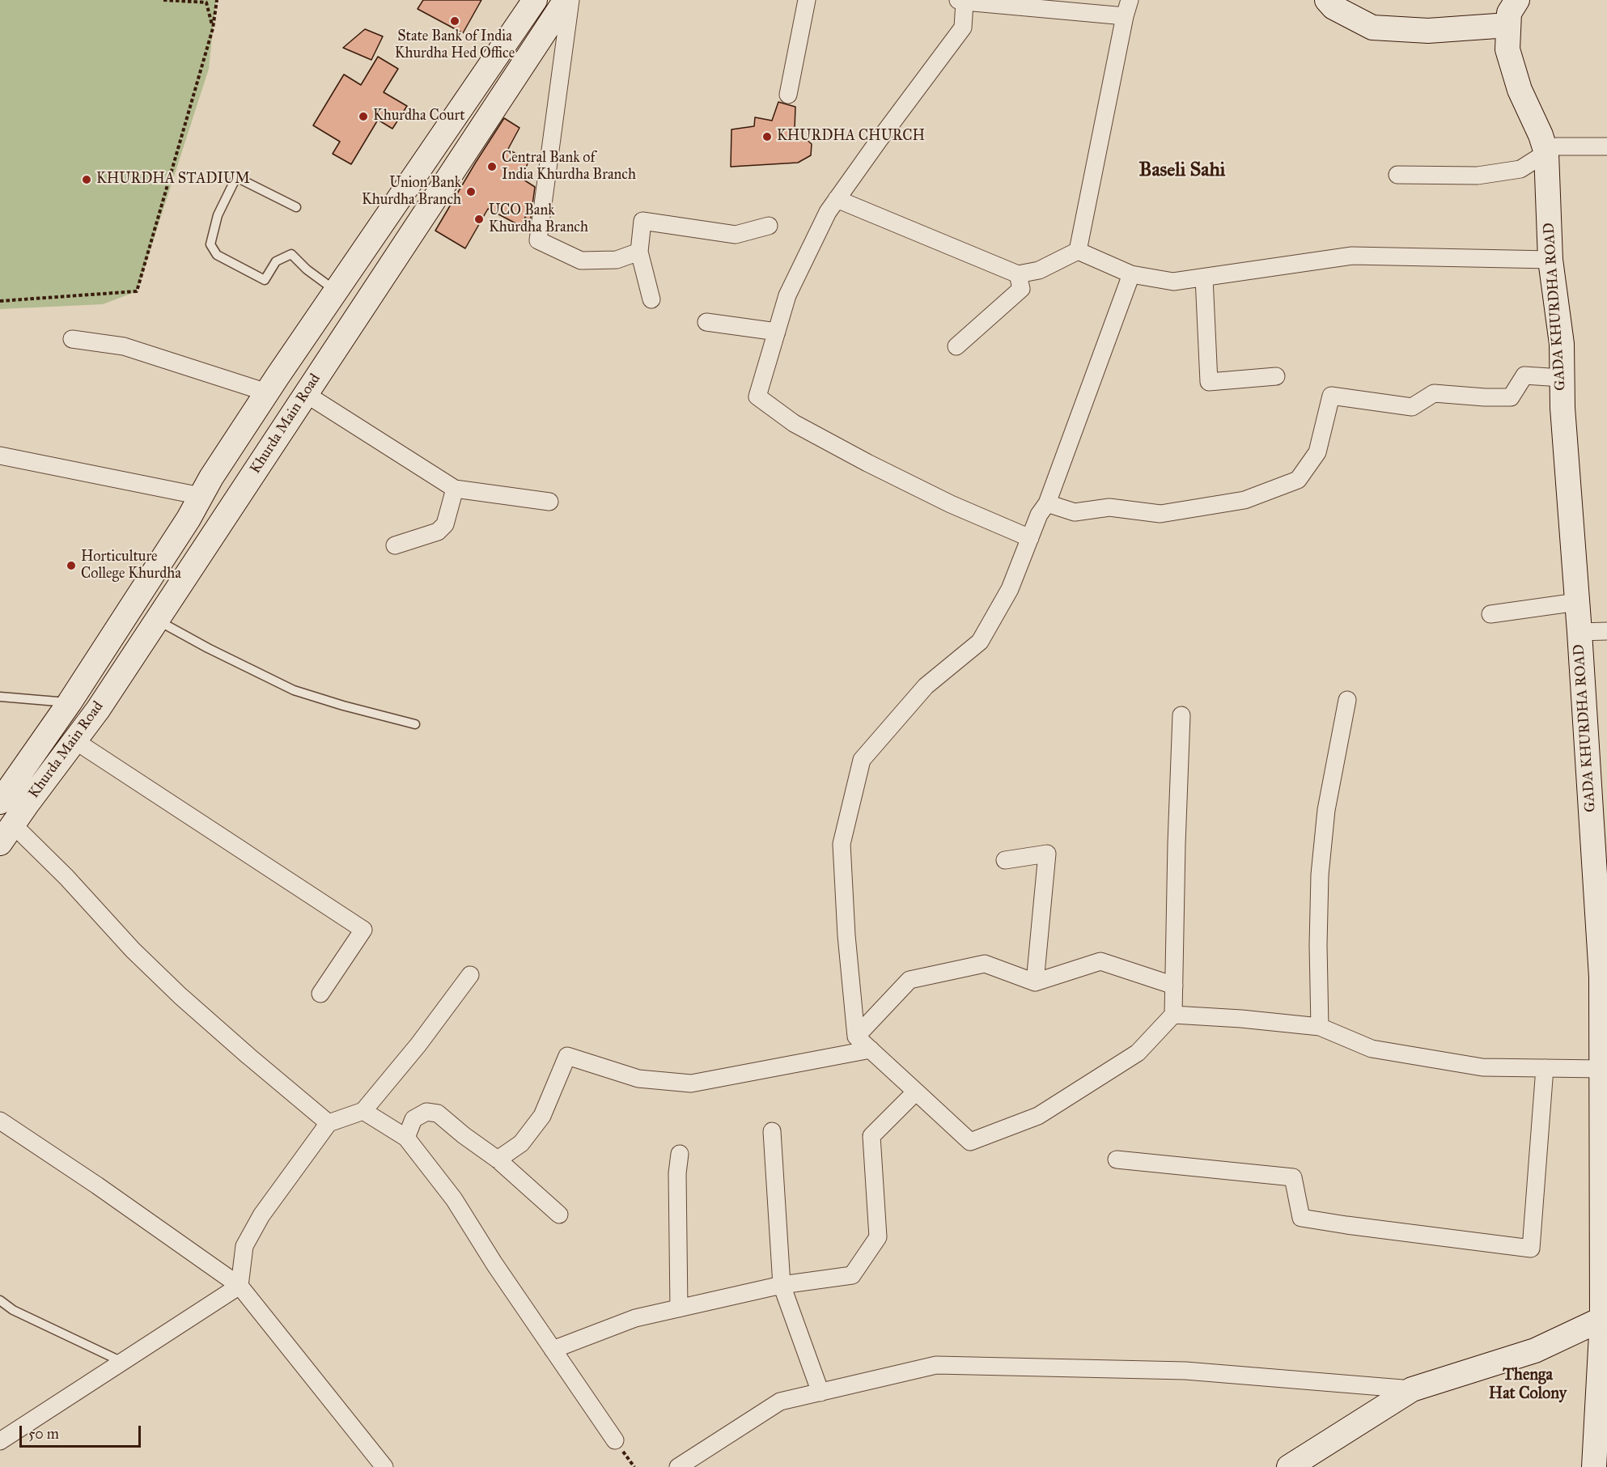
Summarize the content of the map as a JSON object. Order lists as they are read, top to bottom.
{
  "streets": {
    "main road": ["GADA KHURDHA ROAD", "Khurda Main Road"]
  },
  "districts": ["Baseli Sahi", "Thenga Hat Colony"],
  "places": [
    "State Bank of India Khurdha Hed Office",
    "Khurdha Court",
    "KHURDHA CHURCH",
    "Central Bank of India Khurdha Branch",
    "KHURDHA STADIUM",
    "Union Bank Khurdha Branch",
    "UCO Bank Khurdha Branch",
    "Horticulture College Khurdha"
  ],
  "scale_bar": "50 m"
}
